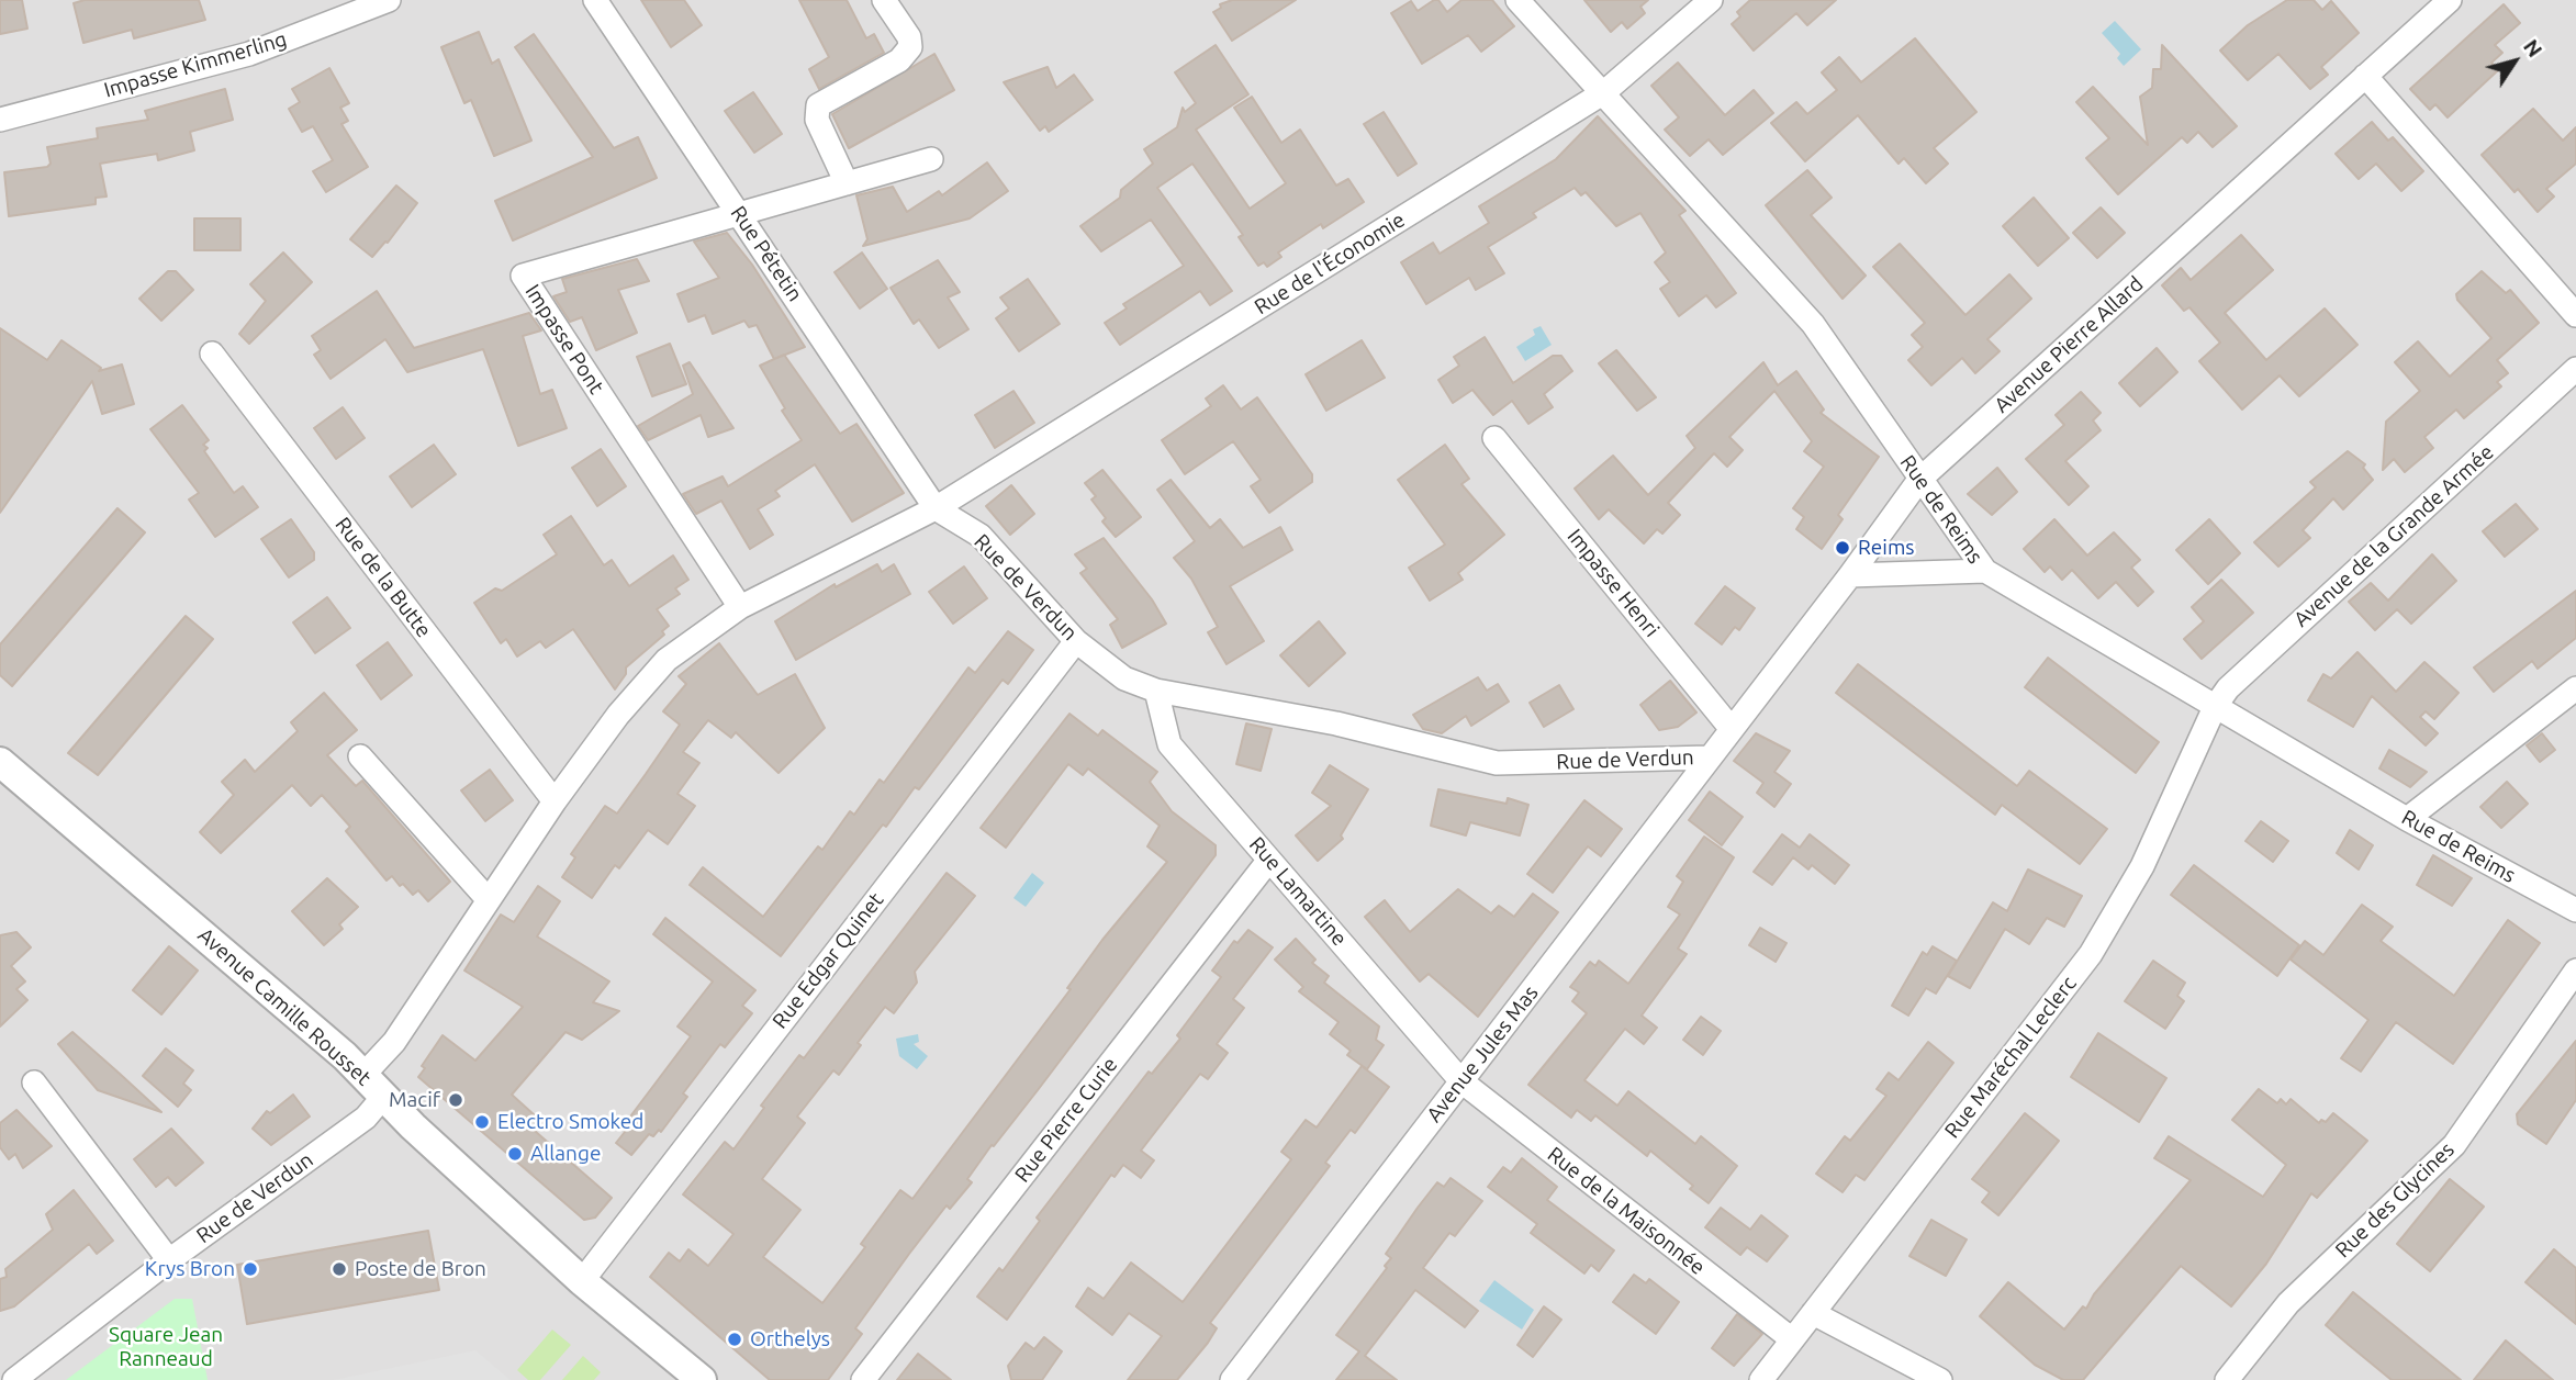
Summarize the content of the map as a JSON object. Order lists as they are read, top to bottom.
{
  "streets": {
    "street": [
      "Impasse Kimmerling",
      "Rue Pétetin",
      "Rue de l'Économie",
      "Impasse Pont",
      "Avenue Pierre Allard",
      "Rue de Reims",
      "Avenue de la Grande Armée",
      "Rue de la Butte",
      "Impasse Henri",
      "Rue de Verdun",
      "Rue Lamartine",
      "Rue Edgar Quinet",
      "Avenue Camille Rousset",
      "Avenue Jules Mas",
      "Rue Maréchal Leclerc",
      "Rue Pierre Curie",
      "Rue des Glycines",
      "Rue de la Maisonnée"
    ]
  },
  "crossings": [
    ["Rue Pétetin", "Rue de l'Économie"],
    ["Rue Pétetin", "Impasse Pont"],
    ["Rue Pétetin", "Rue de Verdun"],
    ["Rue de l'Économie", "Rue de Reims"],
    ["Rue de l'Économie", "Rue de Verdun"],
    ["Avenue Pierre Allard", "Rue de Reims"],
    ["Avenue Pierre Allard", "Impasse Henri"],
    ["Avenue Pierre Allard", "Avenue Jules Mas"],
    ["Rue de Reims", "Avenue de la Grande Armée"],
    ["Rue de Reims", "Rue Maréchal Leclerc"],
    ["Avenue de la Grande Armée", "Rue Maréchal Leclerc"],
    ["Impasse Henri", "Avenue Jules Mas"],
    ["Rue de Verdun", "Rue Lamartine"],
    ["Rue de Verdun", "Rue Edgar Quinet"],
    ["Rue de Verdun", "Avenue Camille Rousset"],
    ["Rue de Verdun", "Avenue Jules Mas"],
    ["Rue Lamartine", "Avenue Jules Mas"],
    ["Rue Lamartine", "Rue Pierre Curie"],
    ["Rue Lamartine", "Rue de la Maisonnée"],
    ["Rue Edgar Quinet", "Avenue Camille Rousset"],
    ["Avenue Jules Mas", "Rue de la Maisonnée"],
    ["Rue Maréchal Leclerc", "Rue de la Maisonnée"]
  ],
  "parks": ["Square Jean Ranneaud"],
  "places": [
    "Reims",
    "Macif",
    "Electro Smoked",
    "Allange",
    "Krys Bron",
    "Poste de Bron",
    "Orthelys"
  ],
  "north": "top right"
}
